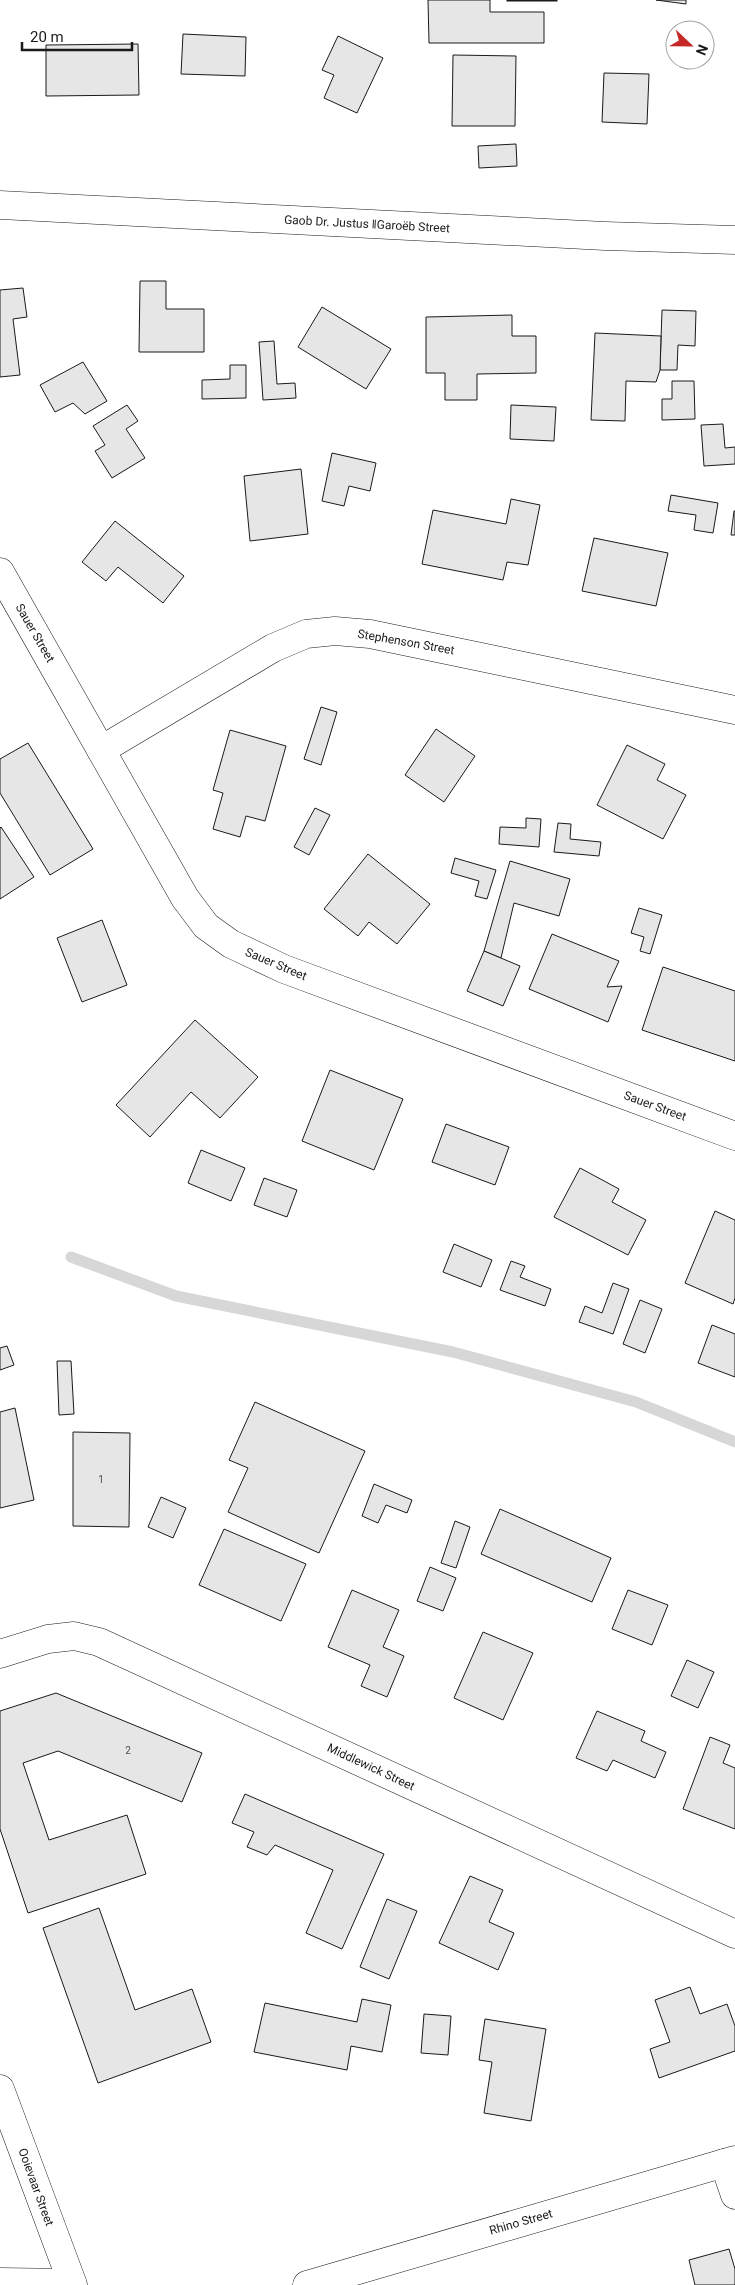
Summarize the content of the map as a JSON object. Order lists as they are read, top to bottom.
{
  "streets": {
    "street": [
      "Gaob Dr. Justus ǁGaroëb Street",
      "Sauer Street",
      "Stephenson Street",
      "Middlewick Street",
      "Ooievaar Street",
      "Rhino Street"
    ]
  },
  "crossings": [
    ["Sauer Street", "Stephenson Street"]
  ],
  "house_numbers": ["1", "2"],
  "scale_bar": "20 m",
  "north": "right"
}
